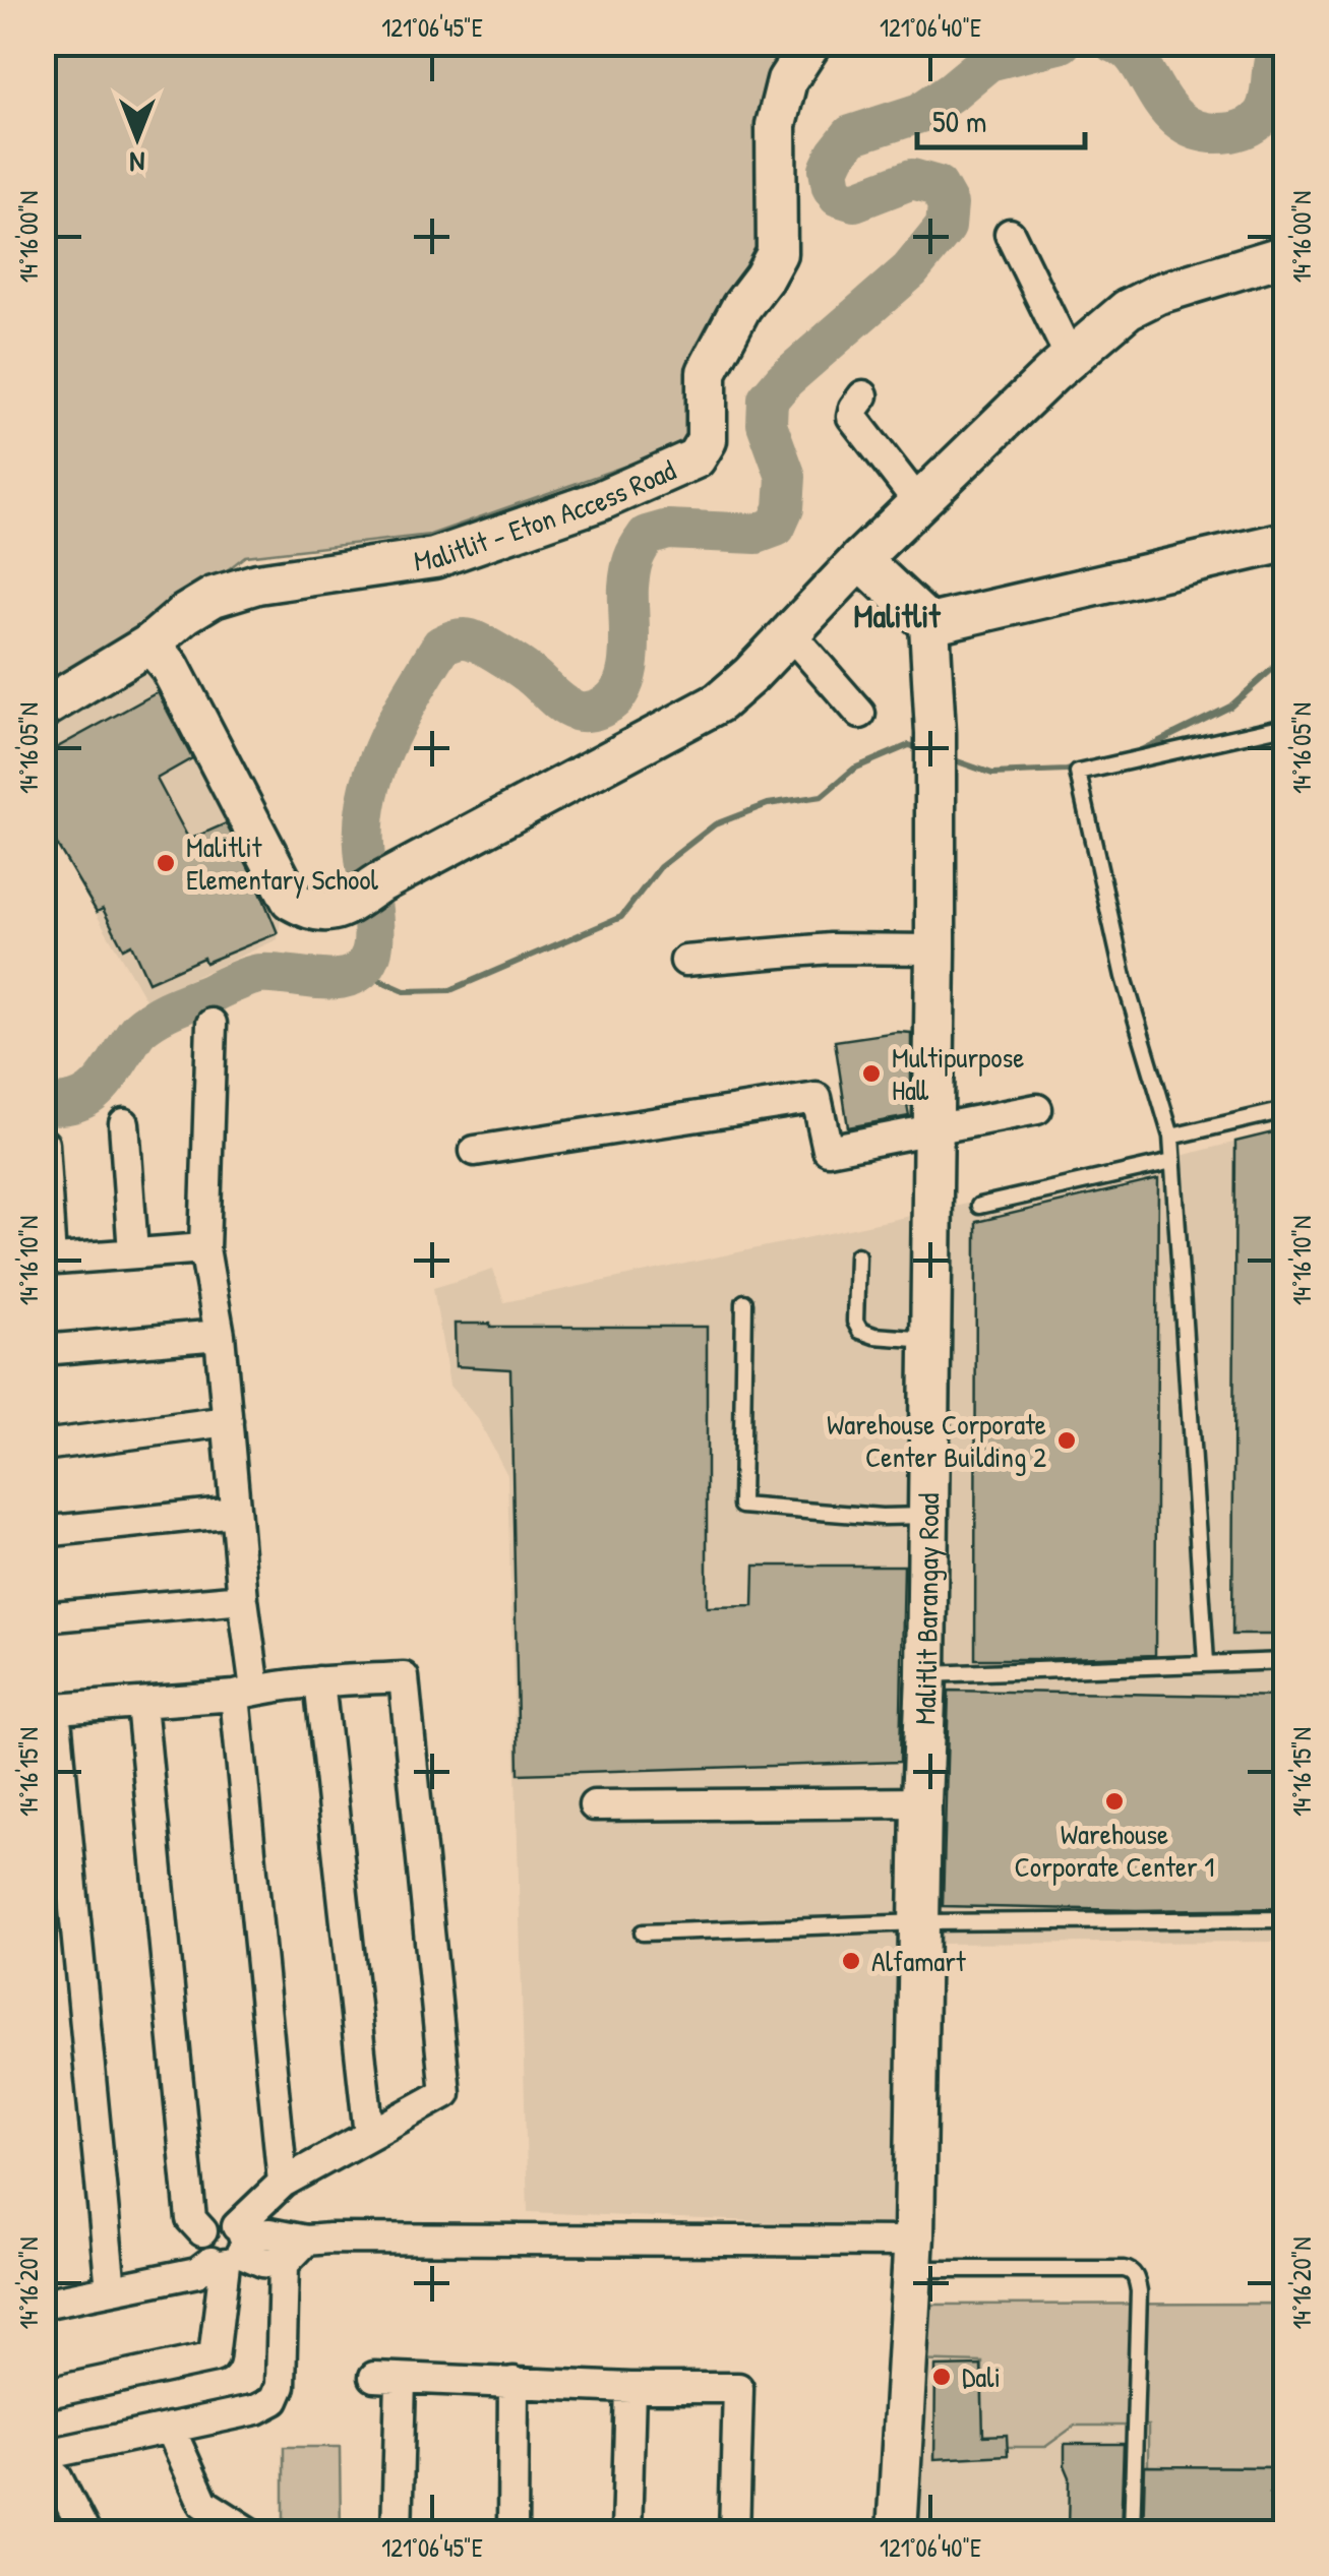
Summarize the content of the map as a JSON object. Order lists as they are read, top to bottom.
{
  "streets": {
    "street": ["Malitlit - Eton Access Road", "Malitlit Barangay Road"]
  },
  "districts": ["Malitlit"],
  "places": [
    "Malitlit Elementary School",
    "Multipurpose Hall",
    "Warehouse Corporate Center Building 2",
    "Warehouse Corporate Center 1",
    "Alfamart",
    "Dali"
  ],
  "scale_bar": "50 m",
  "north": "bottom",
  "coordinates": [
    "121°06'45\"E",
    "121°06'40\"E",
    "14°16'00\"N",
    "14°16'05\"N",
    "14°16'10\"N",
    "14°16'15\"N",
    "14°16'20\"N"
  ]
}
